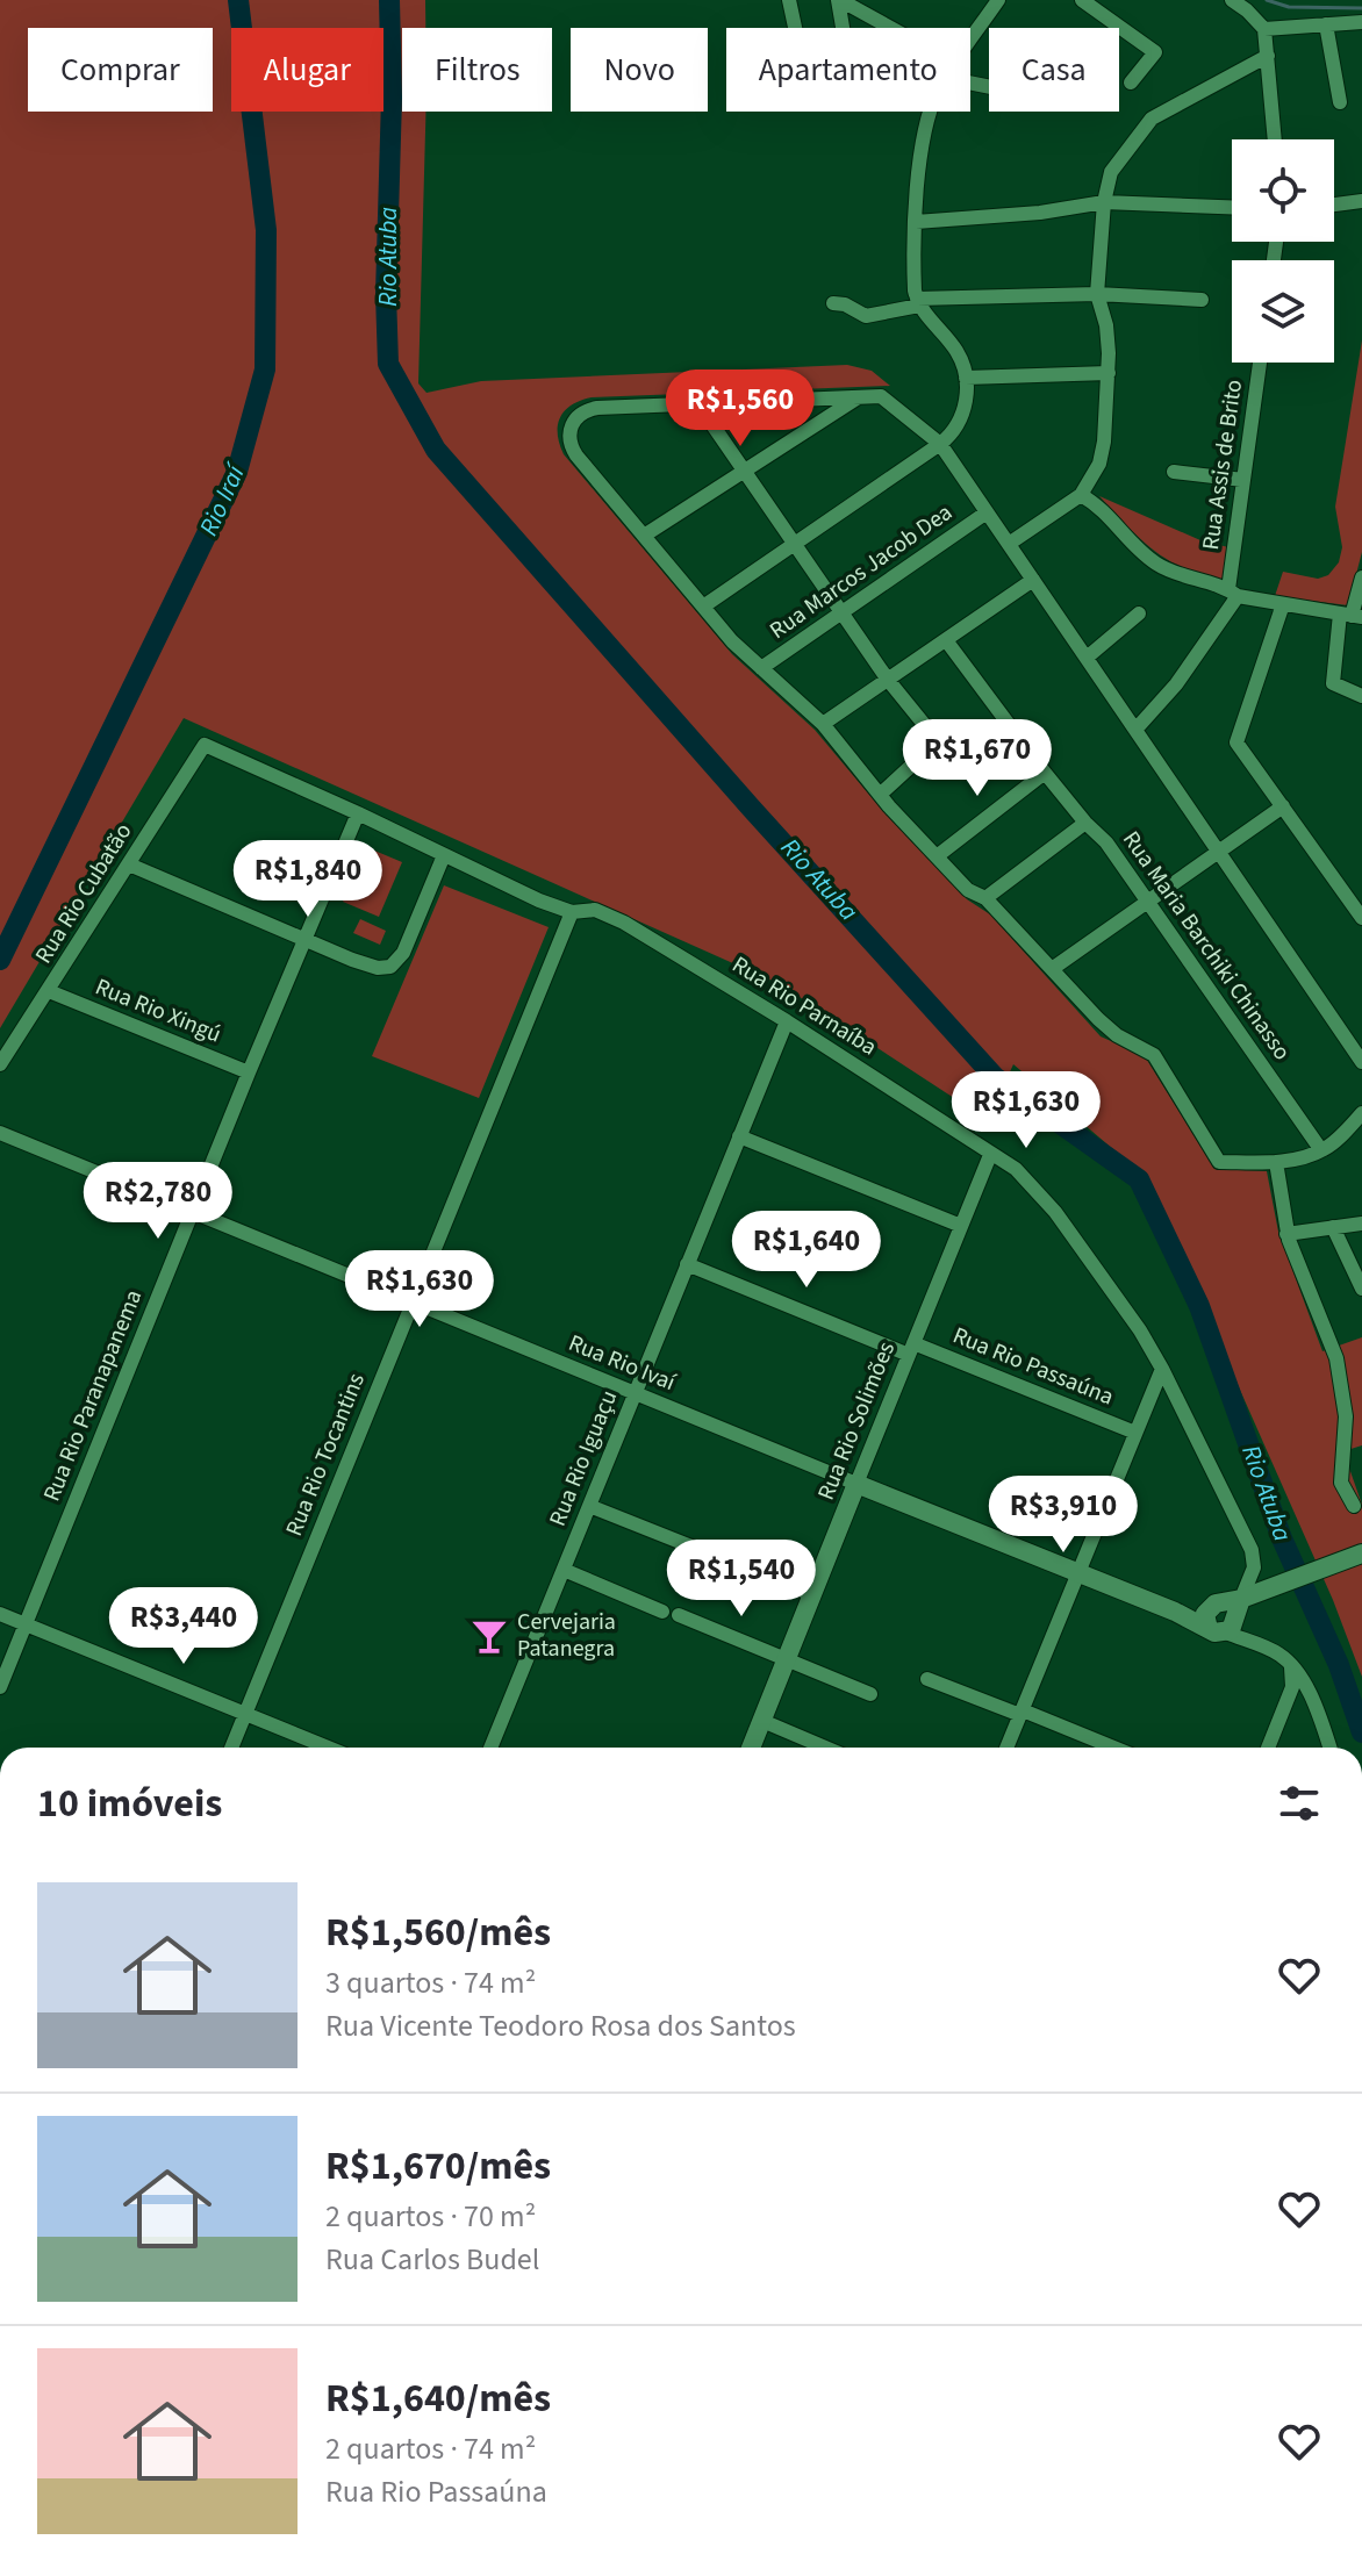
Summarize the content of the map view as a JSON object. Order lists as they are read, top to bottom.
{
  "streets": {
    "street": [
      "Rua Assis de Brito",
      "Rua Marcos Jacob Dea",
      "Rua Rio Cubatão",
      "Rua Maria Barchiki Chinasso",
      "Rua Rio Parnaíba",
      "Rua Rio Xingú",
      "Rua Rio Ivaí",
      "Rua Rio Passaúna",
      "Rua Rio Paranapanema",
      "Rua Rio Solimões",
      "Rua Rio Tocantins",
      "Rua Rio Iguaçu"
    ]
  },
  "crossings": [
    ["Rua Rio Cubatão", "Rua Rio Parnaíba"],
    ["Rua Rio Cubatão", "Rua Rio Xingú"],
    ["Rua Rio Parnaíba", "Rua Rio Paranapanema"],
    ["Rua Rio Parnaíba", "Rua Rio Solimões"],
    ["Rua Rio Parnaíba", "Rua Rio Tocantins"],
    ["Rua Rio Parnaíba", "Rua Rio Iguaçu"],
    ["Rua Rio Xingú", "Rua Rio Paranapanema"],
    ["Rua Rio Ivaí", "Rua Rio Paranapanema"],
    ["Rua Rio Ivaí", "Rua Rio Solimões"],
    ["Rua Rio Ivaí", "Rua Rio Tocantins"],
    ["Rua Rio Ivaí", "Rua Rio Iguaçu"],
    ["Rua Rio Passaúna", "Rua Rio Solimões"],
    ["Rua Rio Passaúna", "Rua Rio Iguaçu"]
  ],
  "water": ["Rio Atuba", "Rio Iraí"],
  "places": {
    "bar": ["Cervejaria Patanegra"]
  },
  "page": {
    "chip": [
      "Comprar",
      "Alugar",
      "Filtros",
      "Novo",
      "Apartamento",
      "Casa"
    ],
    "price": [
      "R$1,560",
      "R$1,670",
      "R$1,840",
      "R$1,630",
      "R$2,780",
      "R$1,640",
      "R$1,630",
      "R$3,910",
      "R$1,540",
      "R$3,440"
    ],
    "heading": "10 imóveis",
    "list": [
      {
        "name": "R$1,560/mês",
        "note": "3 quartos · 74 m² · Rua Vicente Teodoro Rosa dos Santos"
      },
      {
        "name": "R$1,670/mês",
        "note": "2 quartos · 70 m² · Rua Carlos Budel"
      },
      {
        "name": "R$1,640/mês",
        "note": "2 quartos · 74 m² · Rua Rio Passaúna"
      }
    ]
  }
}
